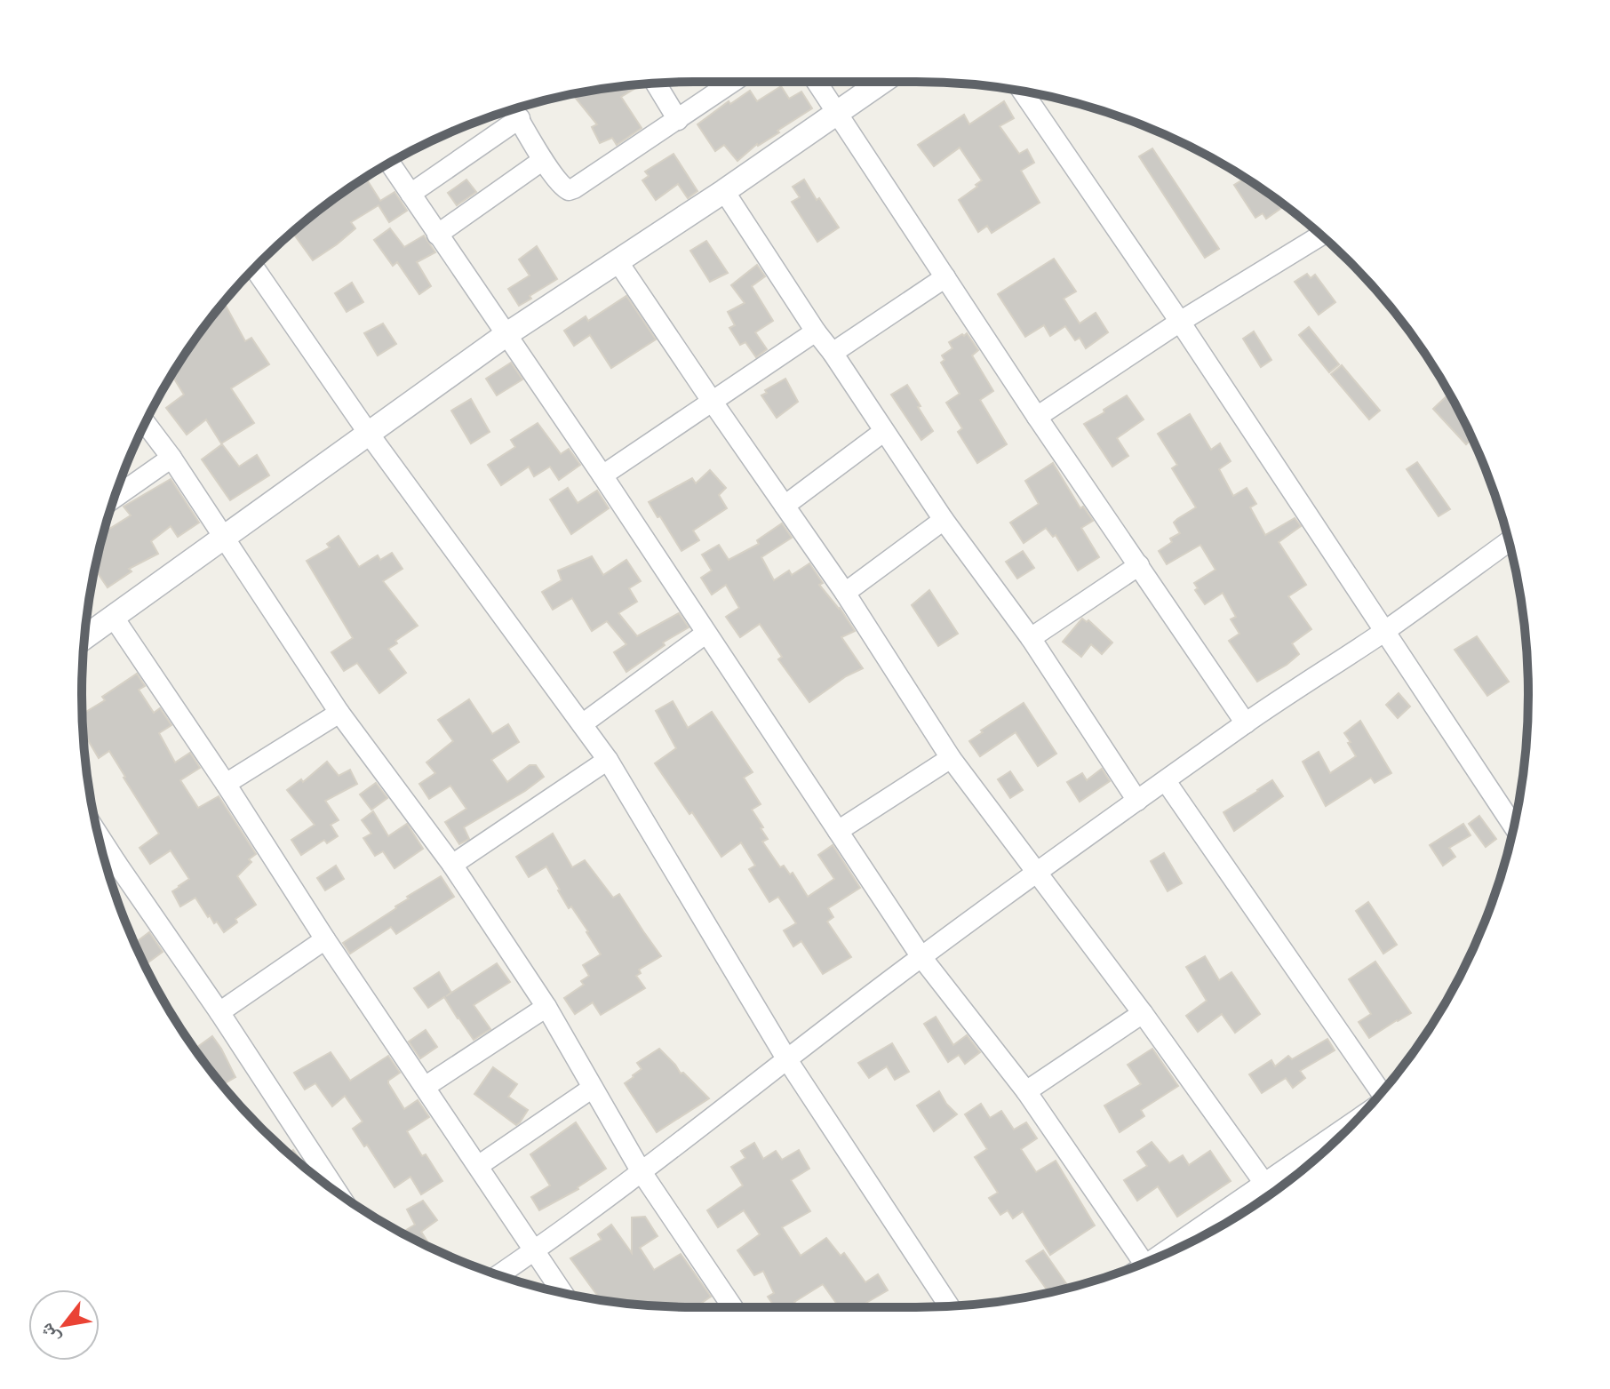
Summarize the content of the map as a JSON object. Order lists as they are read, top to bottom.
{
  "north": "bottom left"
}
